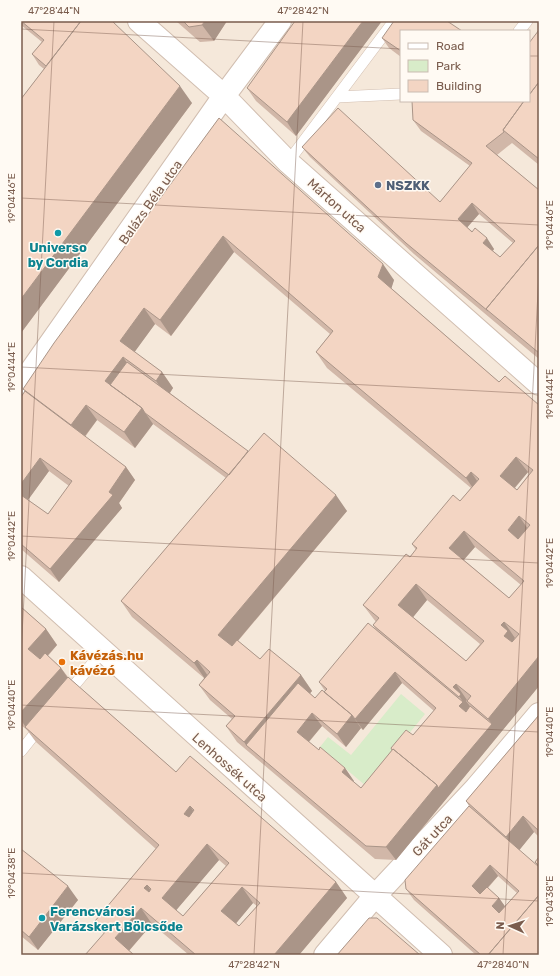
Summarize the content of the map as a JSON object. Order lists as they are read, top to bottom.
{
  "streets": {
    "street": [
      "Balázs Béla utca",
      "Márton utca",
      "Lenhossék utca",
      "Gát utca"
    ]
  },
  "crossings": [
    ["Balázs Béla utca", "Márton utca"],
    ["Lenhossék utca", "Gát utca"]
  ],
  "places": [
    "NSZKK",
    "Universo by Cordia",
    "Kávézás.hu kávézó",
    "Ferencvárosi Varázskert Bölcsőde"
  ],
  "legend": ["Road", "Park", "Building"],
  "north": "left",
  "coordinates": [
    "47°28'44\"N",
    "47°28'42\"N",
    "19°04'46\"E",
    "19°04'44\"E",
    "19°04'42\"E",
    "19°04'40\"E",
    "19°04'38\"E",
    "47°28'40\"N"
  ]
}
